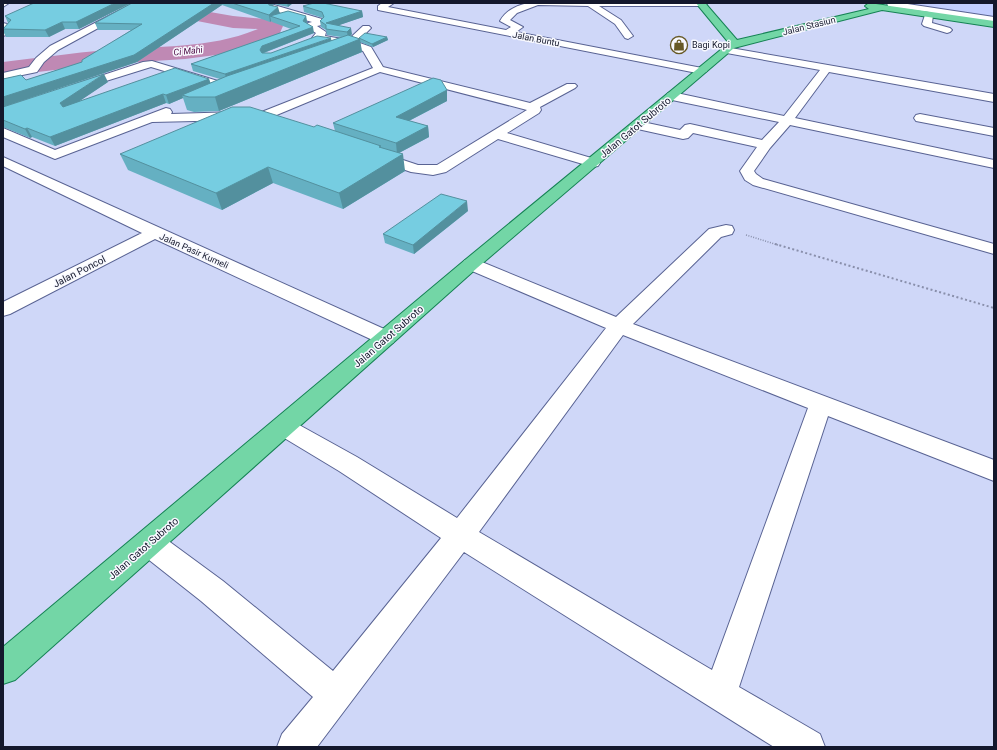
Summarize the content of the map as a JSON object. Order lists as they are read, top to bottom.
{
  "streets": {
    "main road": ["Jalan Stasiun", "Jalan Gatot Subroto"],
    "street": ["Jalan Buntu", "Jalan Pasir Kumeli", "Jalan Poncol"]
  },
  "crossings": [
    ["Jalan Stasiun", "Jalan Gatot Subroto"],
    ["Jalan Buntu", "Jalan Gatot Subroto"],
    ["Jalan Gatot Subroto", "Jalan Pasir Kumeli"],
    ["Jalan Pasir Kumeli", "Jalan Poncol"]
  ],
  "water": ["Ci Mahi"],
  "places": {
    "shop": ["Bagi Kopi"]
  }
}
